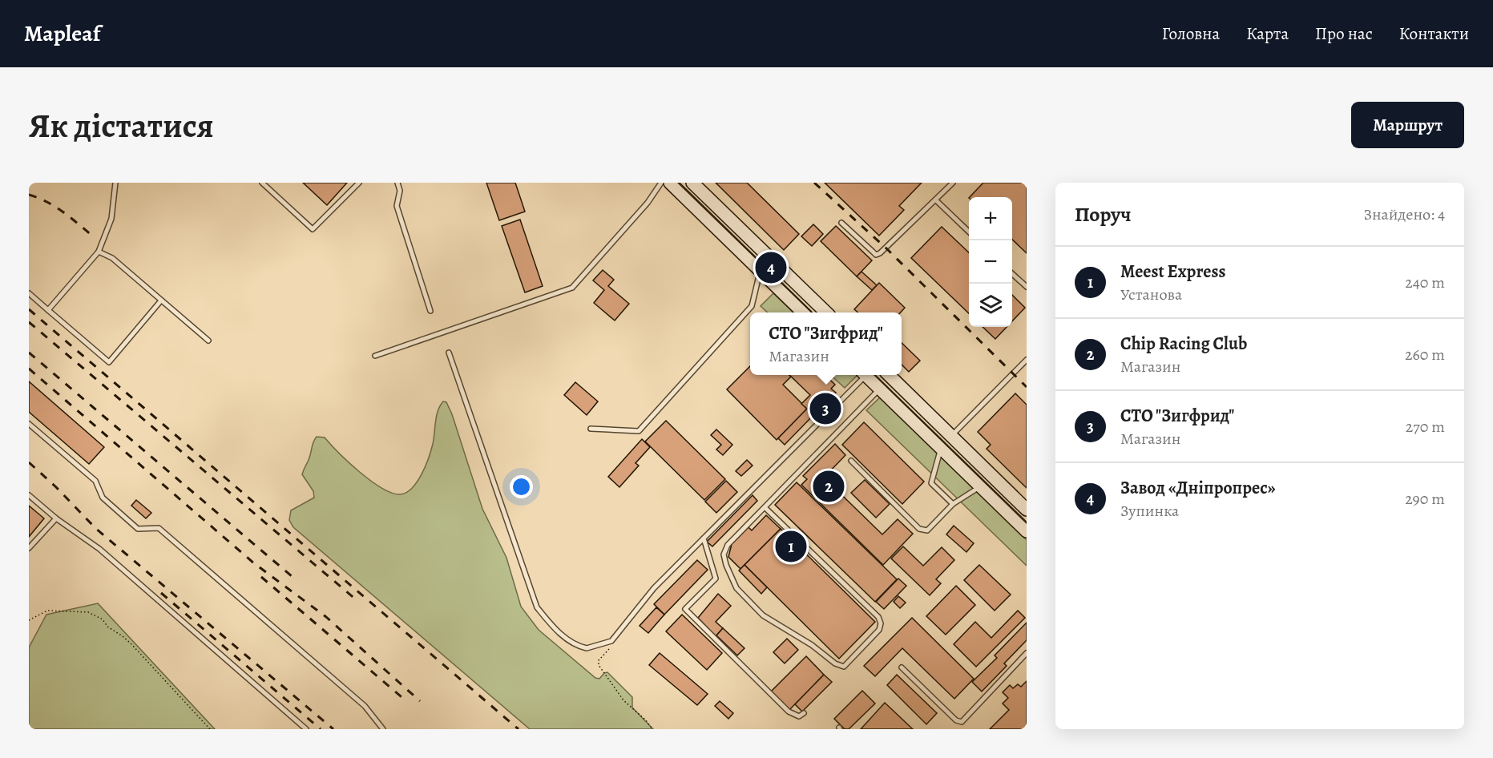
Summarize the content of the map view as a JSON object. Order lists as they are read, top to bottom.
{
  "page": {
    "header": "Mapleaf",
    "nav": [
      "Головна",
      "Карта",
      "Про нас",
      "Контакти"
    ],
    "buttons": "Маршрут",
    "title": "Як дістатися",
    "heading": ["Поруч", "Знайдено: 4"],
    "map_buttons": ["+", "−"],
    "list": [
      {
        "mark": "1",
        "name": "Meest Express",
        "note": "Установа",
        "value": "240 m"
      },
      {
        "mark": "2",
        "name": "Chip Racing Club",
        "note": "Магазин",
        "value": "260 m"
      },
      {
        "mark": "3",
        "name": "СТО \"Зигфрид\"",
        "note": "Магазин",
        "value": "270 m"
      },
      {
        "mark": "4",
        "name": "Завод «Дніпропрес»",
        "note": "Зупинка",
        "value": "290 m"
      }
    ],
    "pins": [
      "4",
      "3",
      "2",
      "1"
    ],
    "popup": ["СТО \"Зигфрид\"", "Магазин"]
  }
}
